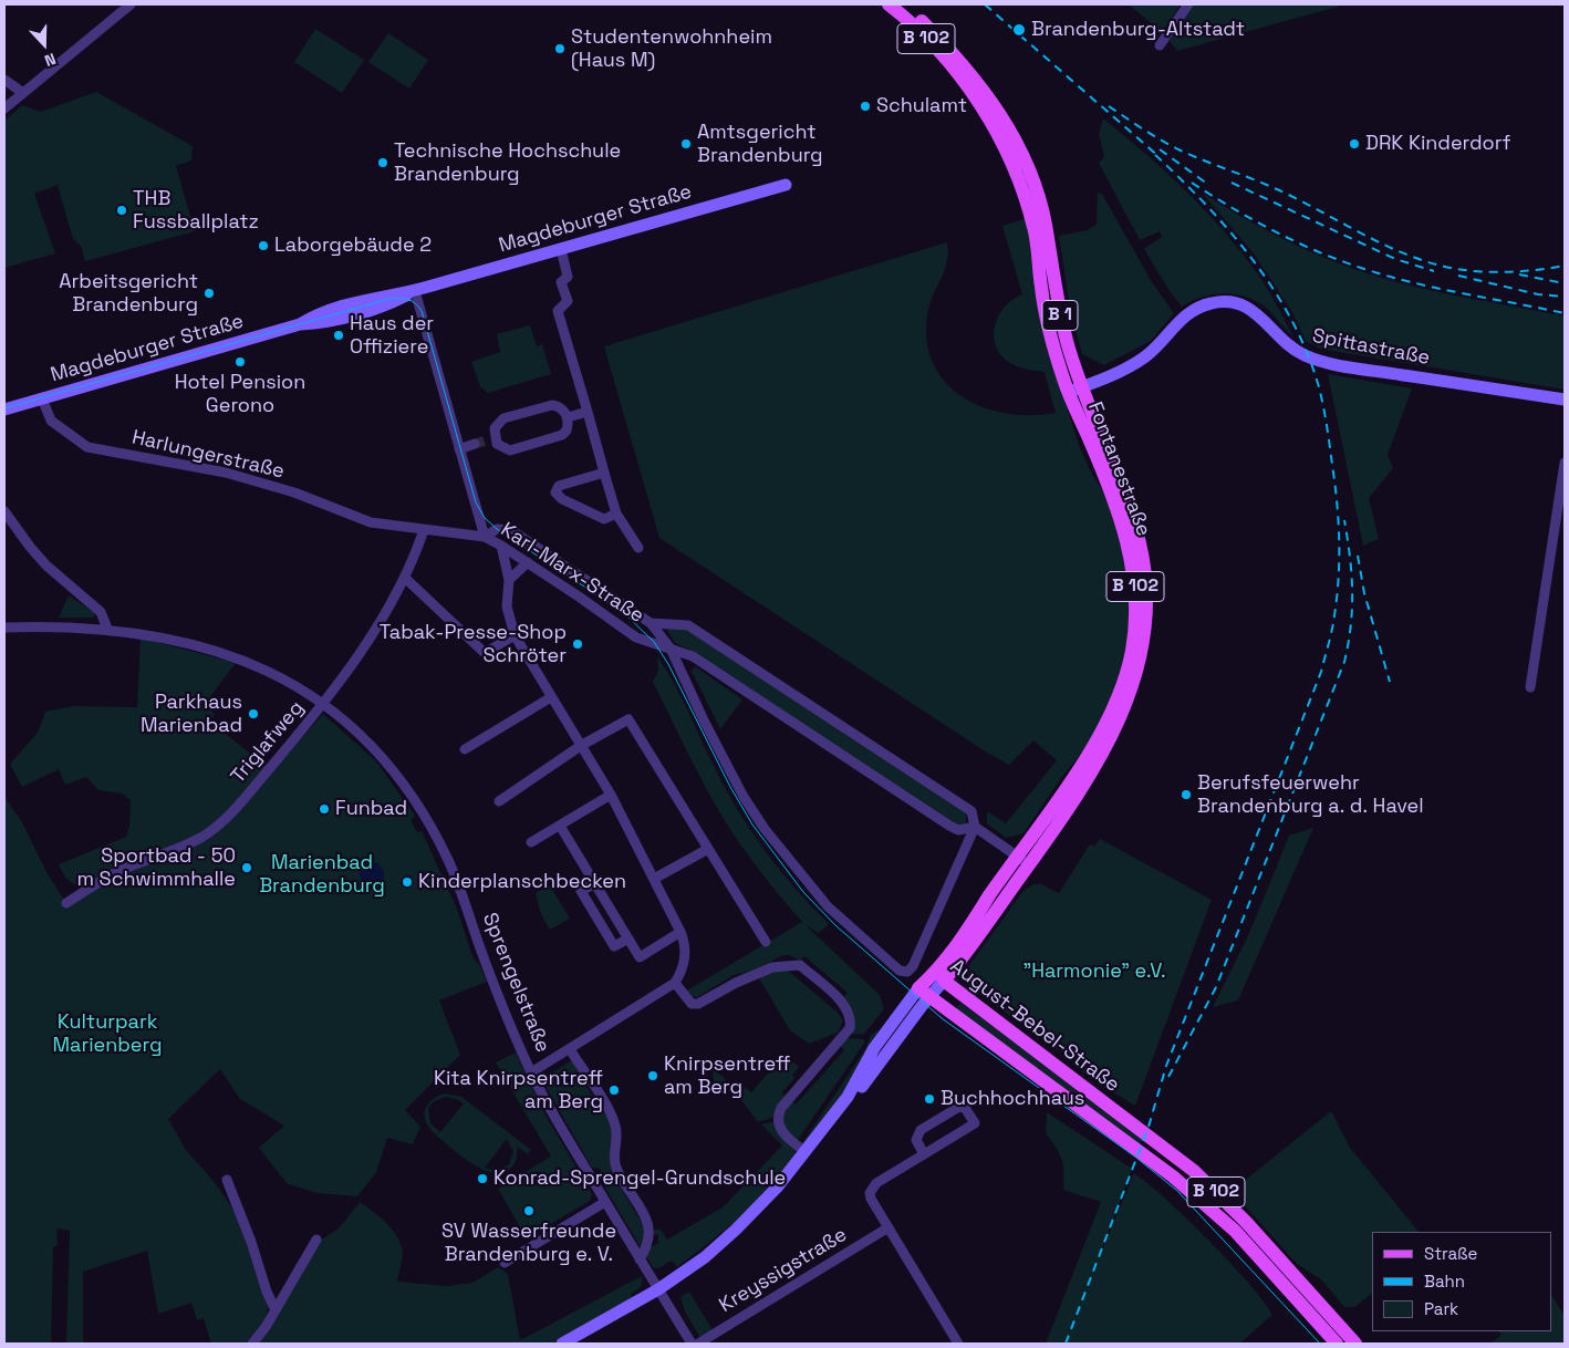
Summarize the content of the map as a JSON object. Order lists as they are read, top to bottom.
{
  "streets": {
    "main road": [
      "B 102",
      "B 1",
      "Fontanestraße",
      "August-Bebel-Straße"
    ],
    "street": [
      "Magdeburger Straße",
      "Spittastraße",
      "Harlungerstraße",
      "Karl-Marx-Straße",
      "Triglafweg",
      "Sprengelstraße",
      "Kreyssigstraße"
    ]
  },
  "crossings": [
    ["Magdeburger Straße", "Harlungerstraße"],
    ["Spittastraße", "Fontanestraße"],
    ["Harlungerstraße", "Karl-Marx-Straße"],
    ["Harlungerstraße", "Triglafweg"],
    ["Fontanestraße", "Karl-Marx-Straße"],
    ["Fontanestraße", "August-Bebel-Straße"],
    ["Triglafweg", "Sprengelstraße"]
  ],
  "parks": ["Marienbad Brandenburg", "\"Harmonie\" e.V.", "Kulturpark Marienberg"],
  "places": [
    "Brandenburg-Altstadt",
    "Studentenwohnheim (Haus M)",
    "Schulamt",
    "Amtsgericht Brandenburg",
    "DRK Kinderdorf",
    "Technische Hochschule Brandenburg",
    "THB Fussballplatz",
    "Laborgebäude 2",
    "Arbeitsgericht Brandenburg",
    "Haus der Offiziere",
    "Hotel Pension Gerono",
    "Tabak-Presse-Shop Schröter",
    "Parkhaus Marienbad",
    "Berufsfeuerwehr Brandenburg a. d. Havel",
    "Funbad",
    "Sportbad - 50 m Schwimmhalle",
    "Kinderplanschbecken",
    "Knirpsentreff am Berg",
    "Kita Knirpsentreff am Berg",
    "Buchhochhaus",
    "Konrad-Sprengel-Grundschule",
    "SV Wasserfreunde Brandenburg e. V."
  ],
  "legend": ["Straße", "Bahn", "Park"],
  "north": "bottom"
}
